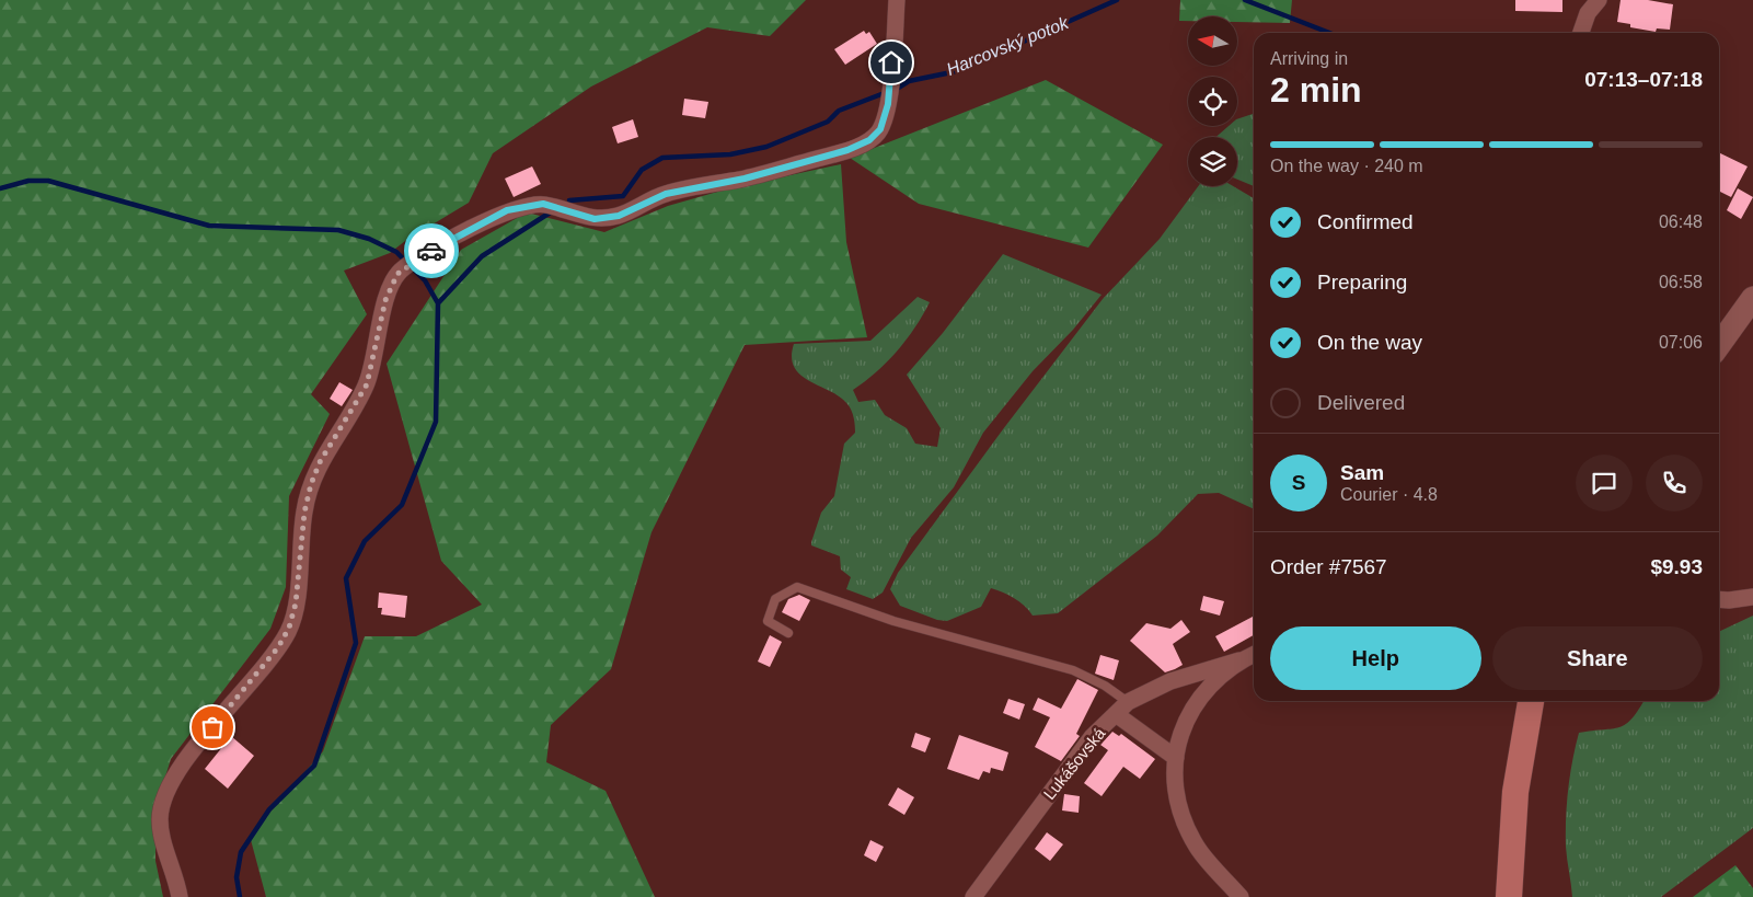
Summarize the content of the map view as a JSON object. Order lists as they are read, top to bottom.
{
  "streets": {
    "street": ["Lukášovská"]
  },
  "water": ["Harcovský potok"],
  "north": "left",
  "page": {
    "heading": ["2 min", "Arriving in", "07:13–07:18"],
    "panel": [
      "Sam",
      "Courier · 4.8",
      "Order #7567",
      "$9.93"
    ],
    "bar": "On the way · 240 m",
    "list": [
      ["Confirmed", "06:48"],
      ["Preparing", "06:58"],
      ["On the way", "07:06"],
      "Delivered"
    ],
    "round": "S",
    "buttons": ["Help", "Share"]
  }
}
